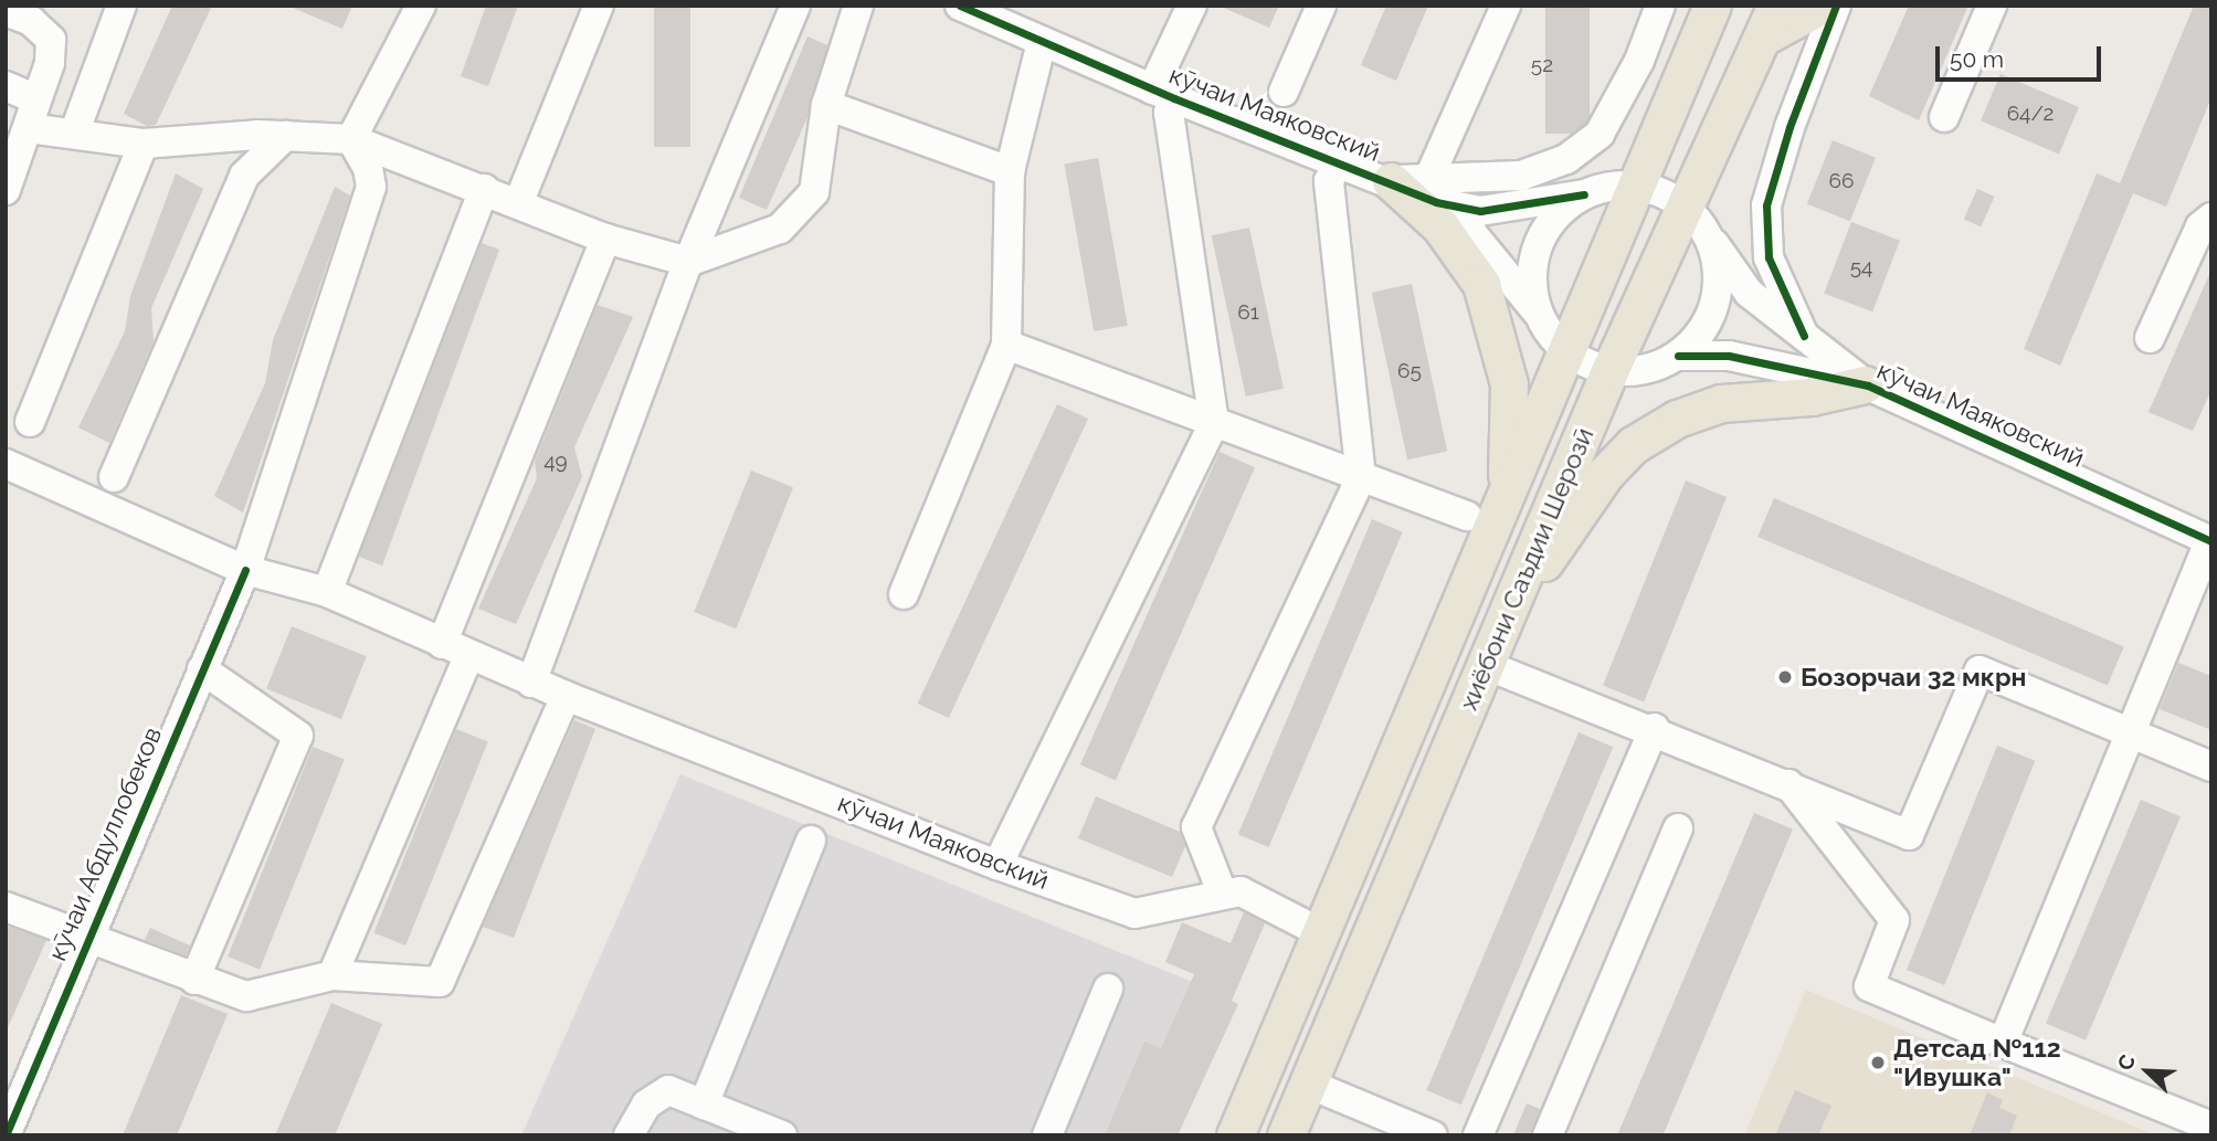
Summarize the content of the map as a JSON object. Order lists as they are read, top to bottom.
{
  "streets": {
    "main road": ["хиёбони Саъдии Шерозӣ"],
    "street": ["кӯчаи Маяковский", "кӯчаи Абдуллобеков"]
  },
  "crossings": [
    ["кӯчаи Маяковский", "хиёбони Саъдии Шерозӣ"],
    ["кӯчаи Маяковский", "кӯчаи Абдуллобеков"]
  ],
  "places": ["Бозорчаи 32 мкрн", "Детсад №112 \"Ивушка\""],
  "house_numbers": [
    "52",
    "64/2",
    "66",
    "54",
    "61",
    "65",
    "49"
  ],
  "scale_bar": "50 m",
  "north": "top left"
}
